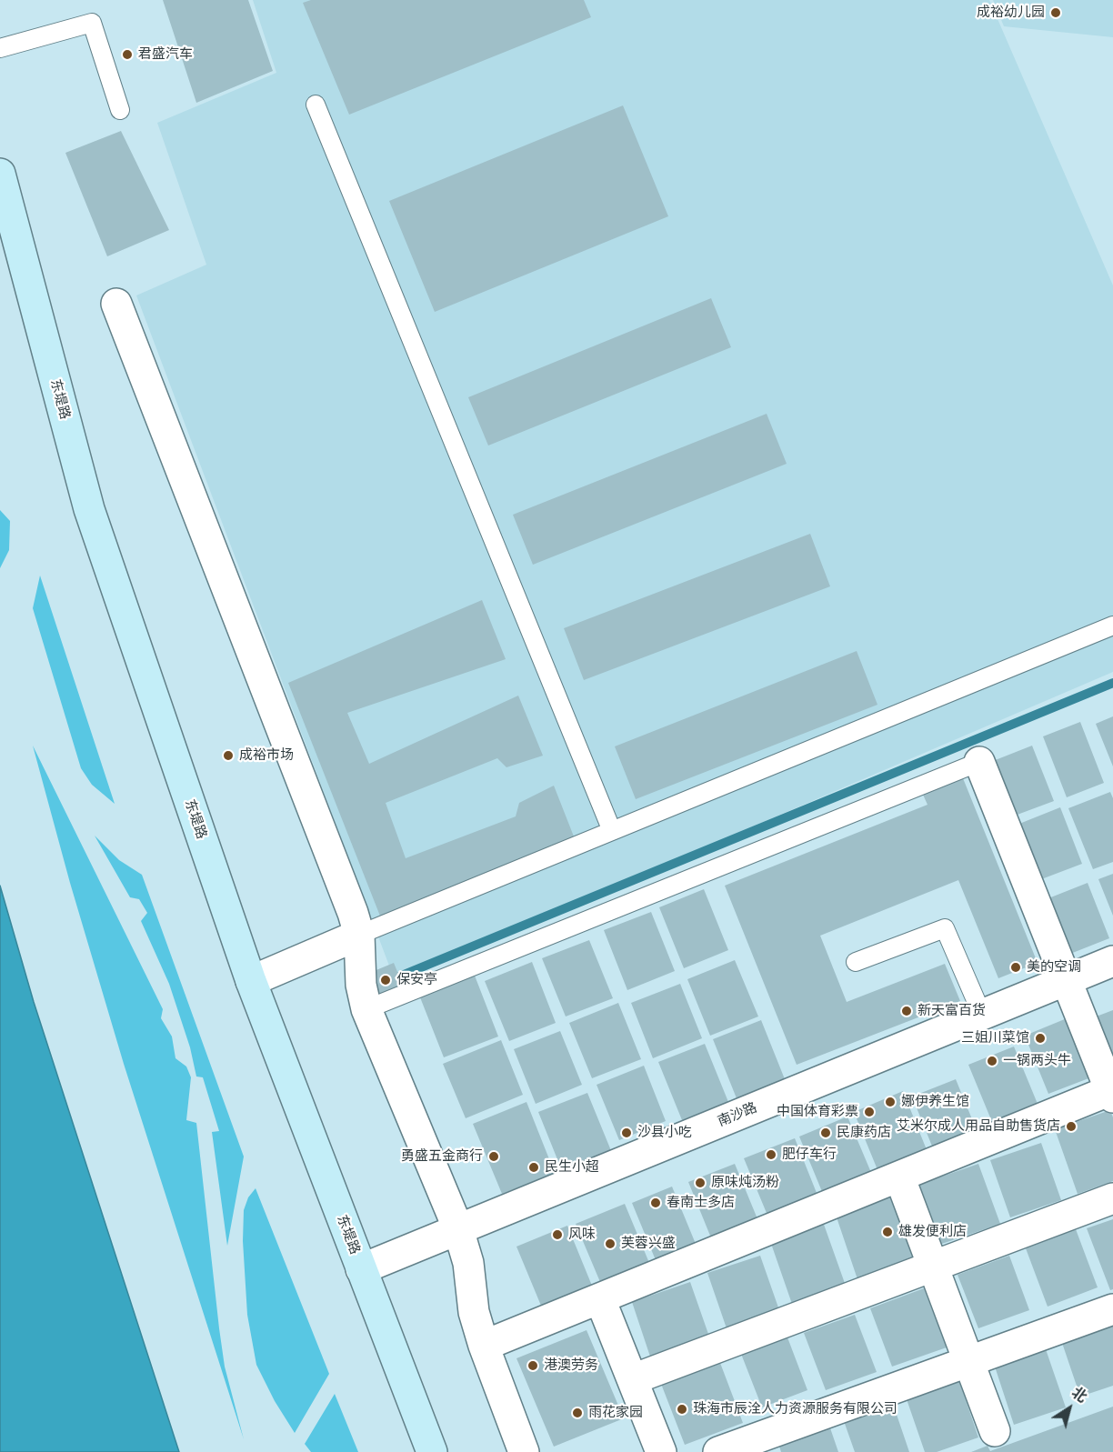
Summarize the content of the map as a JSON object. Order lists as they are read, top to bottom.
{
  "streets": {
    "main road": ["东堤路"],
    "street": ["南沙路"]
  },
  "crossings": [
    ["东堤路", "南沙路"]
  ],
  "places": [
    "成裕幼儿园",
    "君盛汽车",
    "成裕市场",
    "美的空调",
    "保安亭",
    "新天富百货",
    "三姐川菜馆",
    "一锅两头牛",
    "娜伊养生馆",
    "中国体育彩票",
    "艾米尔成人用品自助售货店",
    "沙县小吃",
    "民康药店",
    "肥仔车行",
    "勇盛五金商行",
    "民生小超",
    "原味炖汤粉",
    "春南士多店",
    "雄发便利店",
    "风味",
    "芙蓉兴盛",
    "港澳劳务",
    "珠海市辰洤人力资源服务有限公司",
    "雨花家园"
  ],
  "north": "top right"
}
